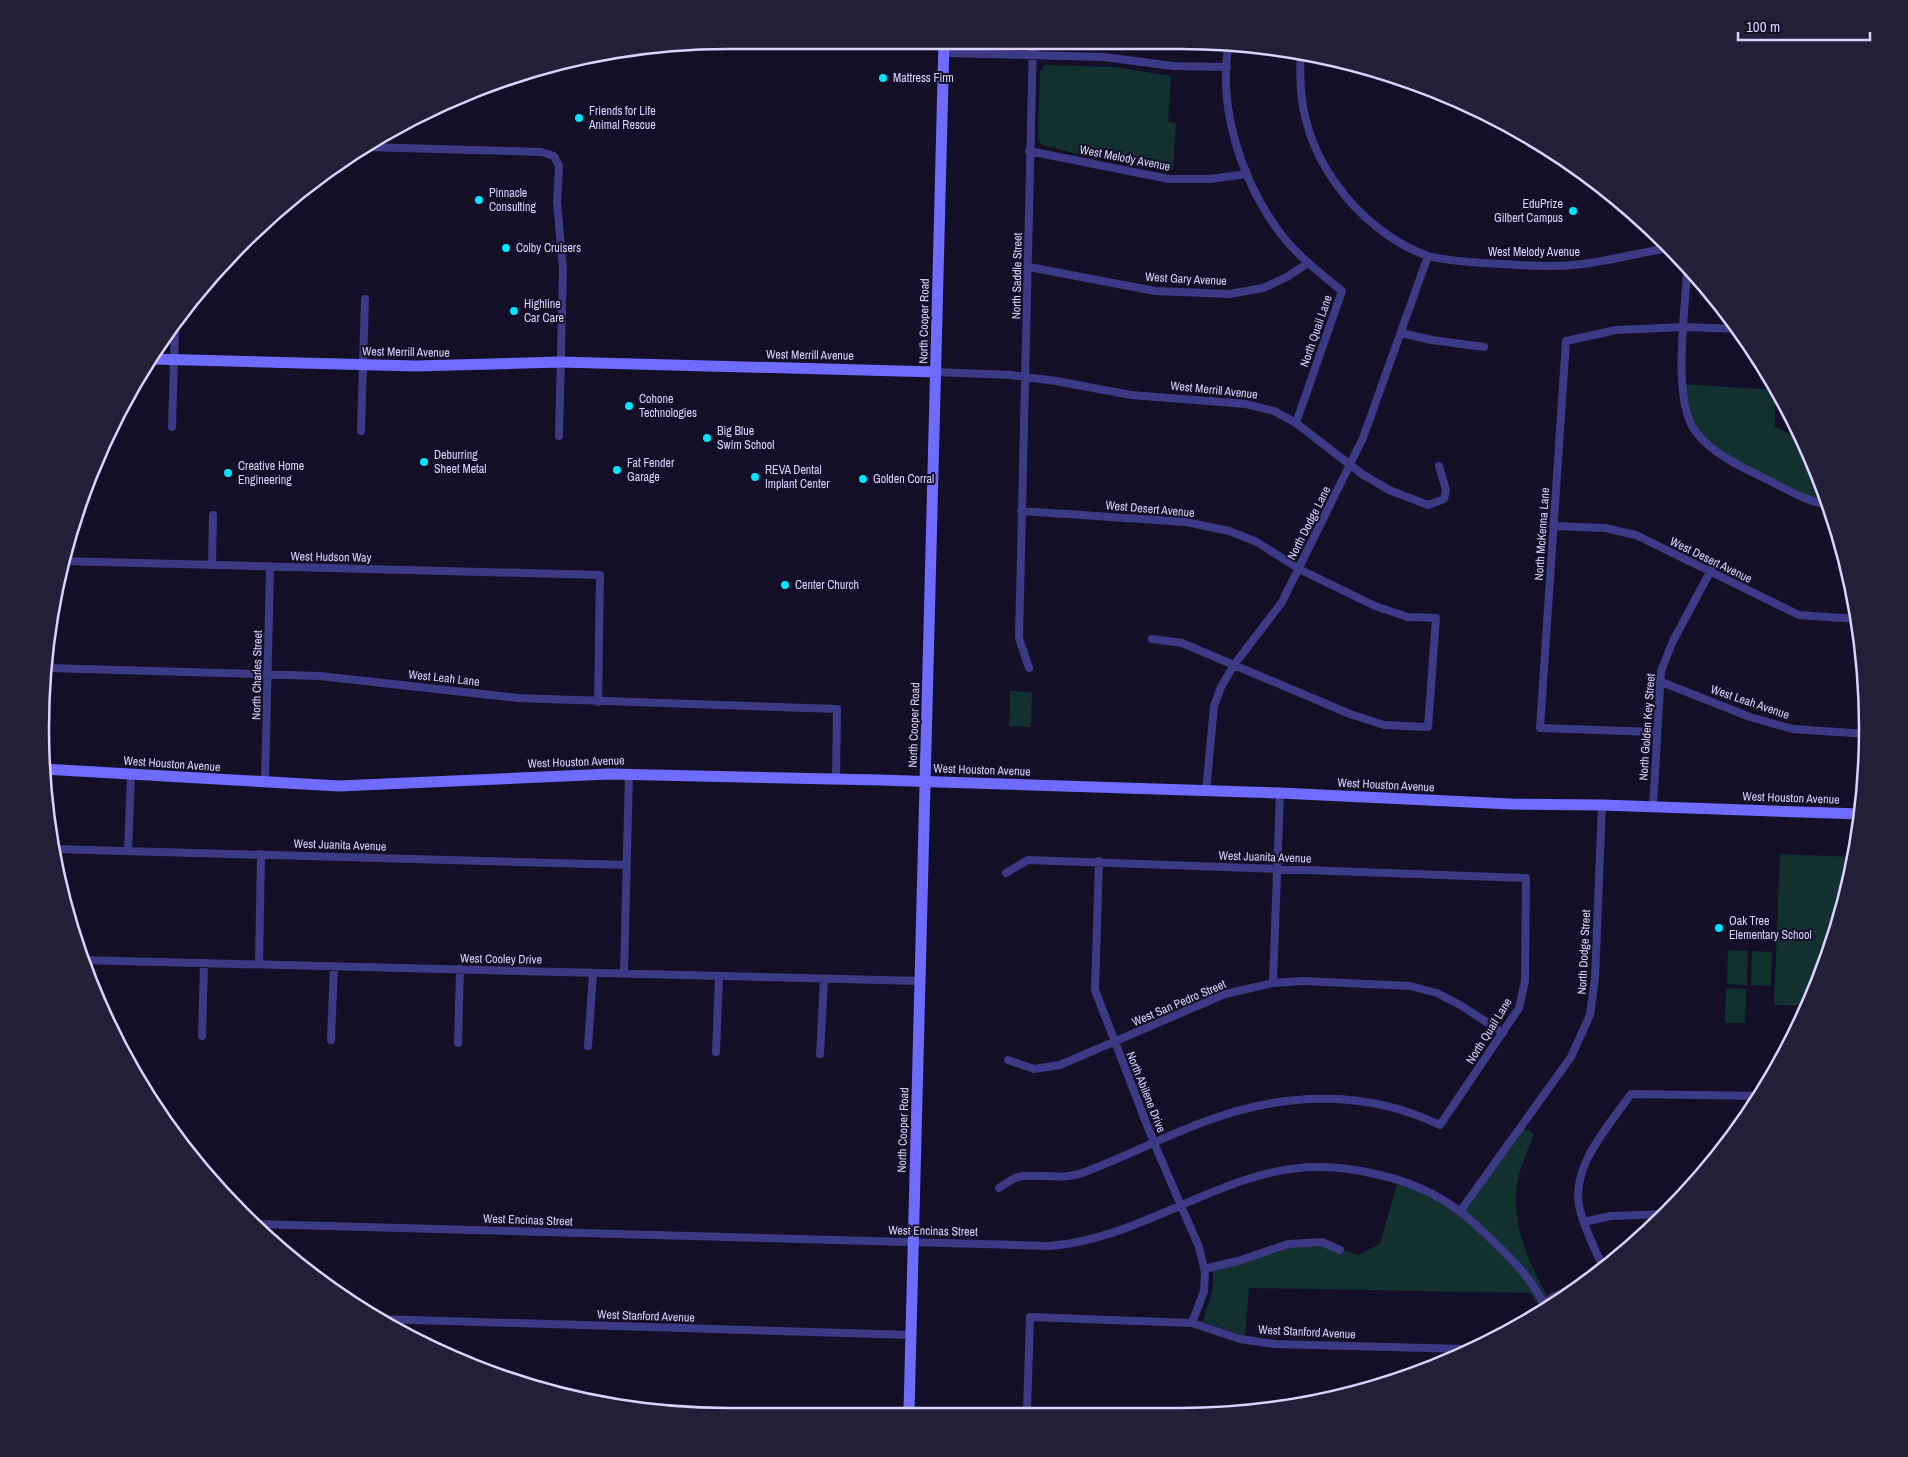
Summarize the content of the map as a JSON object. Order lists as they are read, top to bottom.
{
  "streets": {
    "street": [
      "West Melody Avenue",
      "North Saddle Street",
      "West Gary Avenue",
      "North Cooper Road",
      "North Quail Lane",
      "West Merrill Avenue",
      "West Desert Avenue",
      "North Dodge Lane",
      "North McKenna Lane",
      "West Hudson Way",
      "North Charles Street",
      "West Leah Lane",
      "West Leah Avenue",
      "North Golden Key Street",
      "West Houston Avenue",
      "West Juanita Avenue",
      "North Dodge Street",
      "West Cooley Drive",
      "West San Pedro Street",
      "North Abilene Drive",
      "West Encinas Street",
      "West Stanford Avenue"
    ]
  },
  "crossings": [
    ["West Melody Avenue", "North Saddle Street"],
    ["West Melody Avenue", "North Quail Lane"],
    ["West Melody Avenue", "North Dodge Lane"],
    ["North Saddle Street", "West Gary Avenue"],
    ["North Saddle Street", "West Merrill Avenue"],
    ["North Saddle Street", "West Desert Avenue"],
    ["West Gary Avenue", "North Quail Lane"],
    ["North Cooper Road", "West Merrill Avenue"],
    ["North Cooper Road", "West Houston Avenue"],
    ["North Cooper Road", "West Cooley Drive"],
    ["North Cooper Road", "West Encinas Street"],
    ["North Cooper Road", "West Stanford Avenue"],
    ["North Quail Lane", "West Merrill Avenue"],
    ["North Quail Lane", "West Juanita Avenue"],
    ["North Quail Lane", "West San Pedro Street"],
    ["North Quail Lane", "North Abilene Drive"],
    ["West Merrill Avenue", "North Dodge Lane"],
    ["West Desert Avenue", "North Dodge Lane"],
    ["West Desert Avenue", "North McKenna Lane"],
    ["West Desert Avenue", "North Golden Key Street"],
    ["North Dodge Lane", "West Houston Avenue"],
    ["North McKenna Lane", "North Golden Key Street"],
    ["West Hudson Way", "North Charles Street"],
    ["West Hudson Way", "West Leah Lane"],
    ["North Charles Street", "West Leah Lane"],
    ["North Charles Street", "West Houston Avenue"],
    ["West Leah Lane", "West Houston Avenue"],
    ["West Leah Avenue", "North Golden Key Street"],
    ["North Golden Key Street", "West Houston Avenue"],
    ["West Houston Avenue", "North Dodge Street"],
    ["West Juanita Avenue", "North Abilene Drive"],
    ["North Dodge Street", "West Encinas Street"],
    ["West San Pedro Street", "North Abilene Drive"],
    ["North Abilene Drive", "West Encinas Street"],
    ["North Abilene Drive", "West Stanford Avenue"]
  ],
  "places": [
    "Mattress Firm",
    "Friends for Life Animal Rescue",
    "Pinnacle Consulting",
    "EduPrize Gilbert Campus",
    "Colby Cruisers",
    "Highline Car Care",
    "Cohone Technologies",
    "Big Blue Swim School",
    "Deburring Sheet Metal",
    "Fat Fender Garage",
    "Creative Home Engineering",
    "REVA Dental Implant Center",
    "Golden Corral",
    "Center Church",
    "Oak Tree Elementary School"
  ],
  "scale_bar": "100 m"
}
